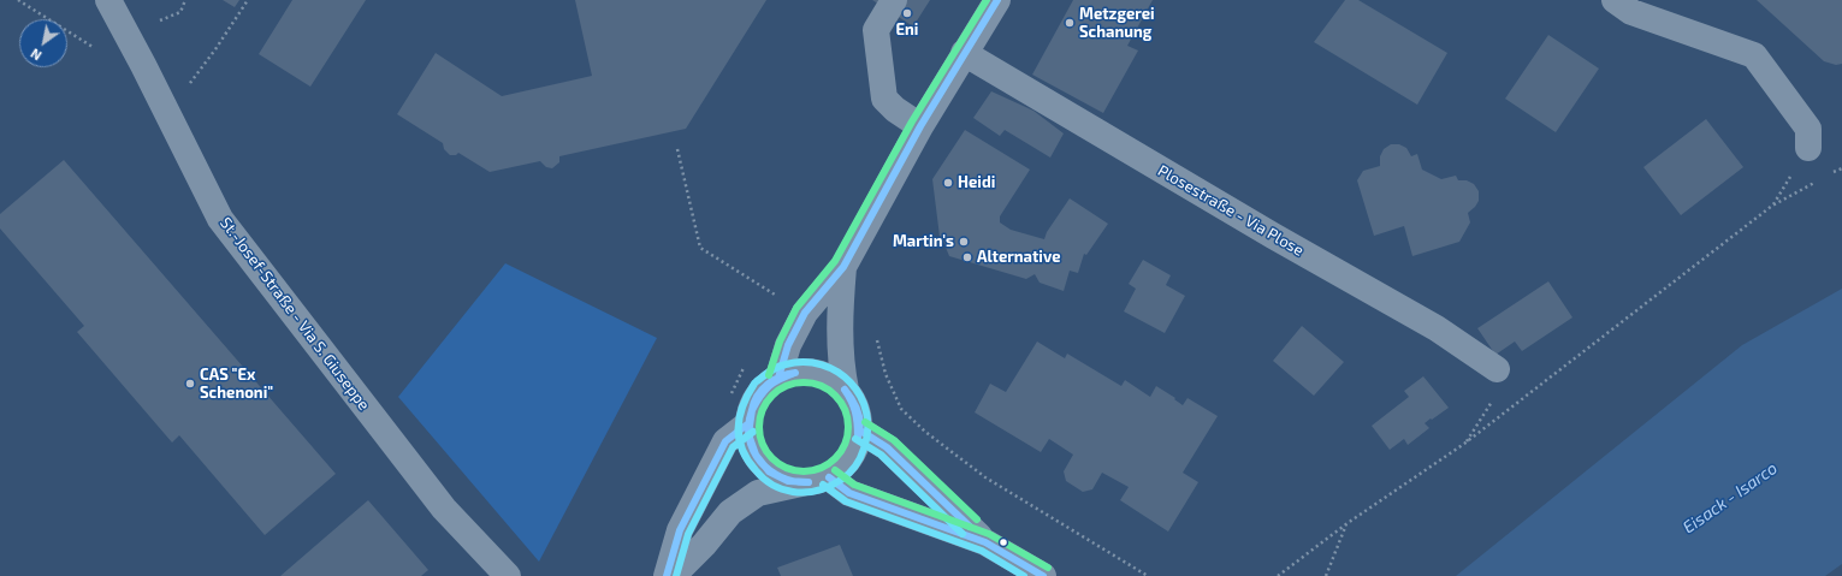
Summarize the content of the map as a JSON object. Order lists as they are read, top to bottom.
{
  "streets": {
    "street": ["Plosestraße - Via Plose", "St.-Josef-Straße - Via S. Giuseppe"]
  },
  "water": ["Eisack - Isarco"],
  "places": [
    "Eni",
    "Metzgerei Schanung",
    "Heidi",
    "Martin's",
    "Alternative",
    "CAS \"Ex Schenoni\""
  ],
  "north": "bottom left"
}
